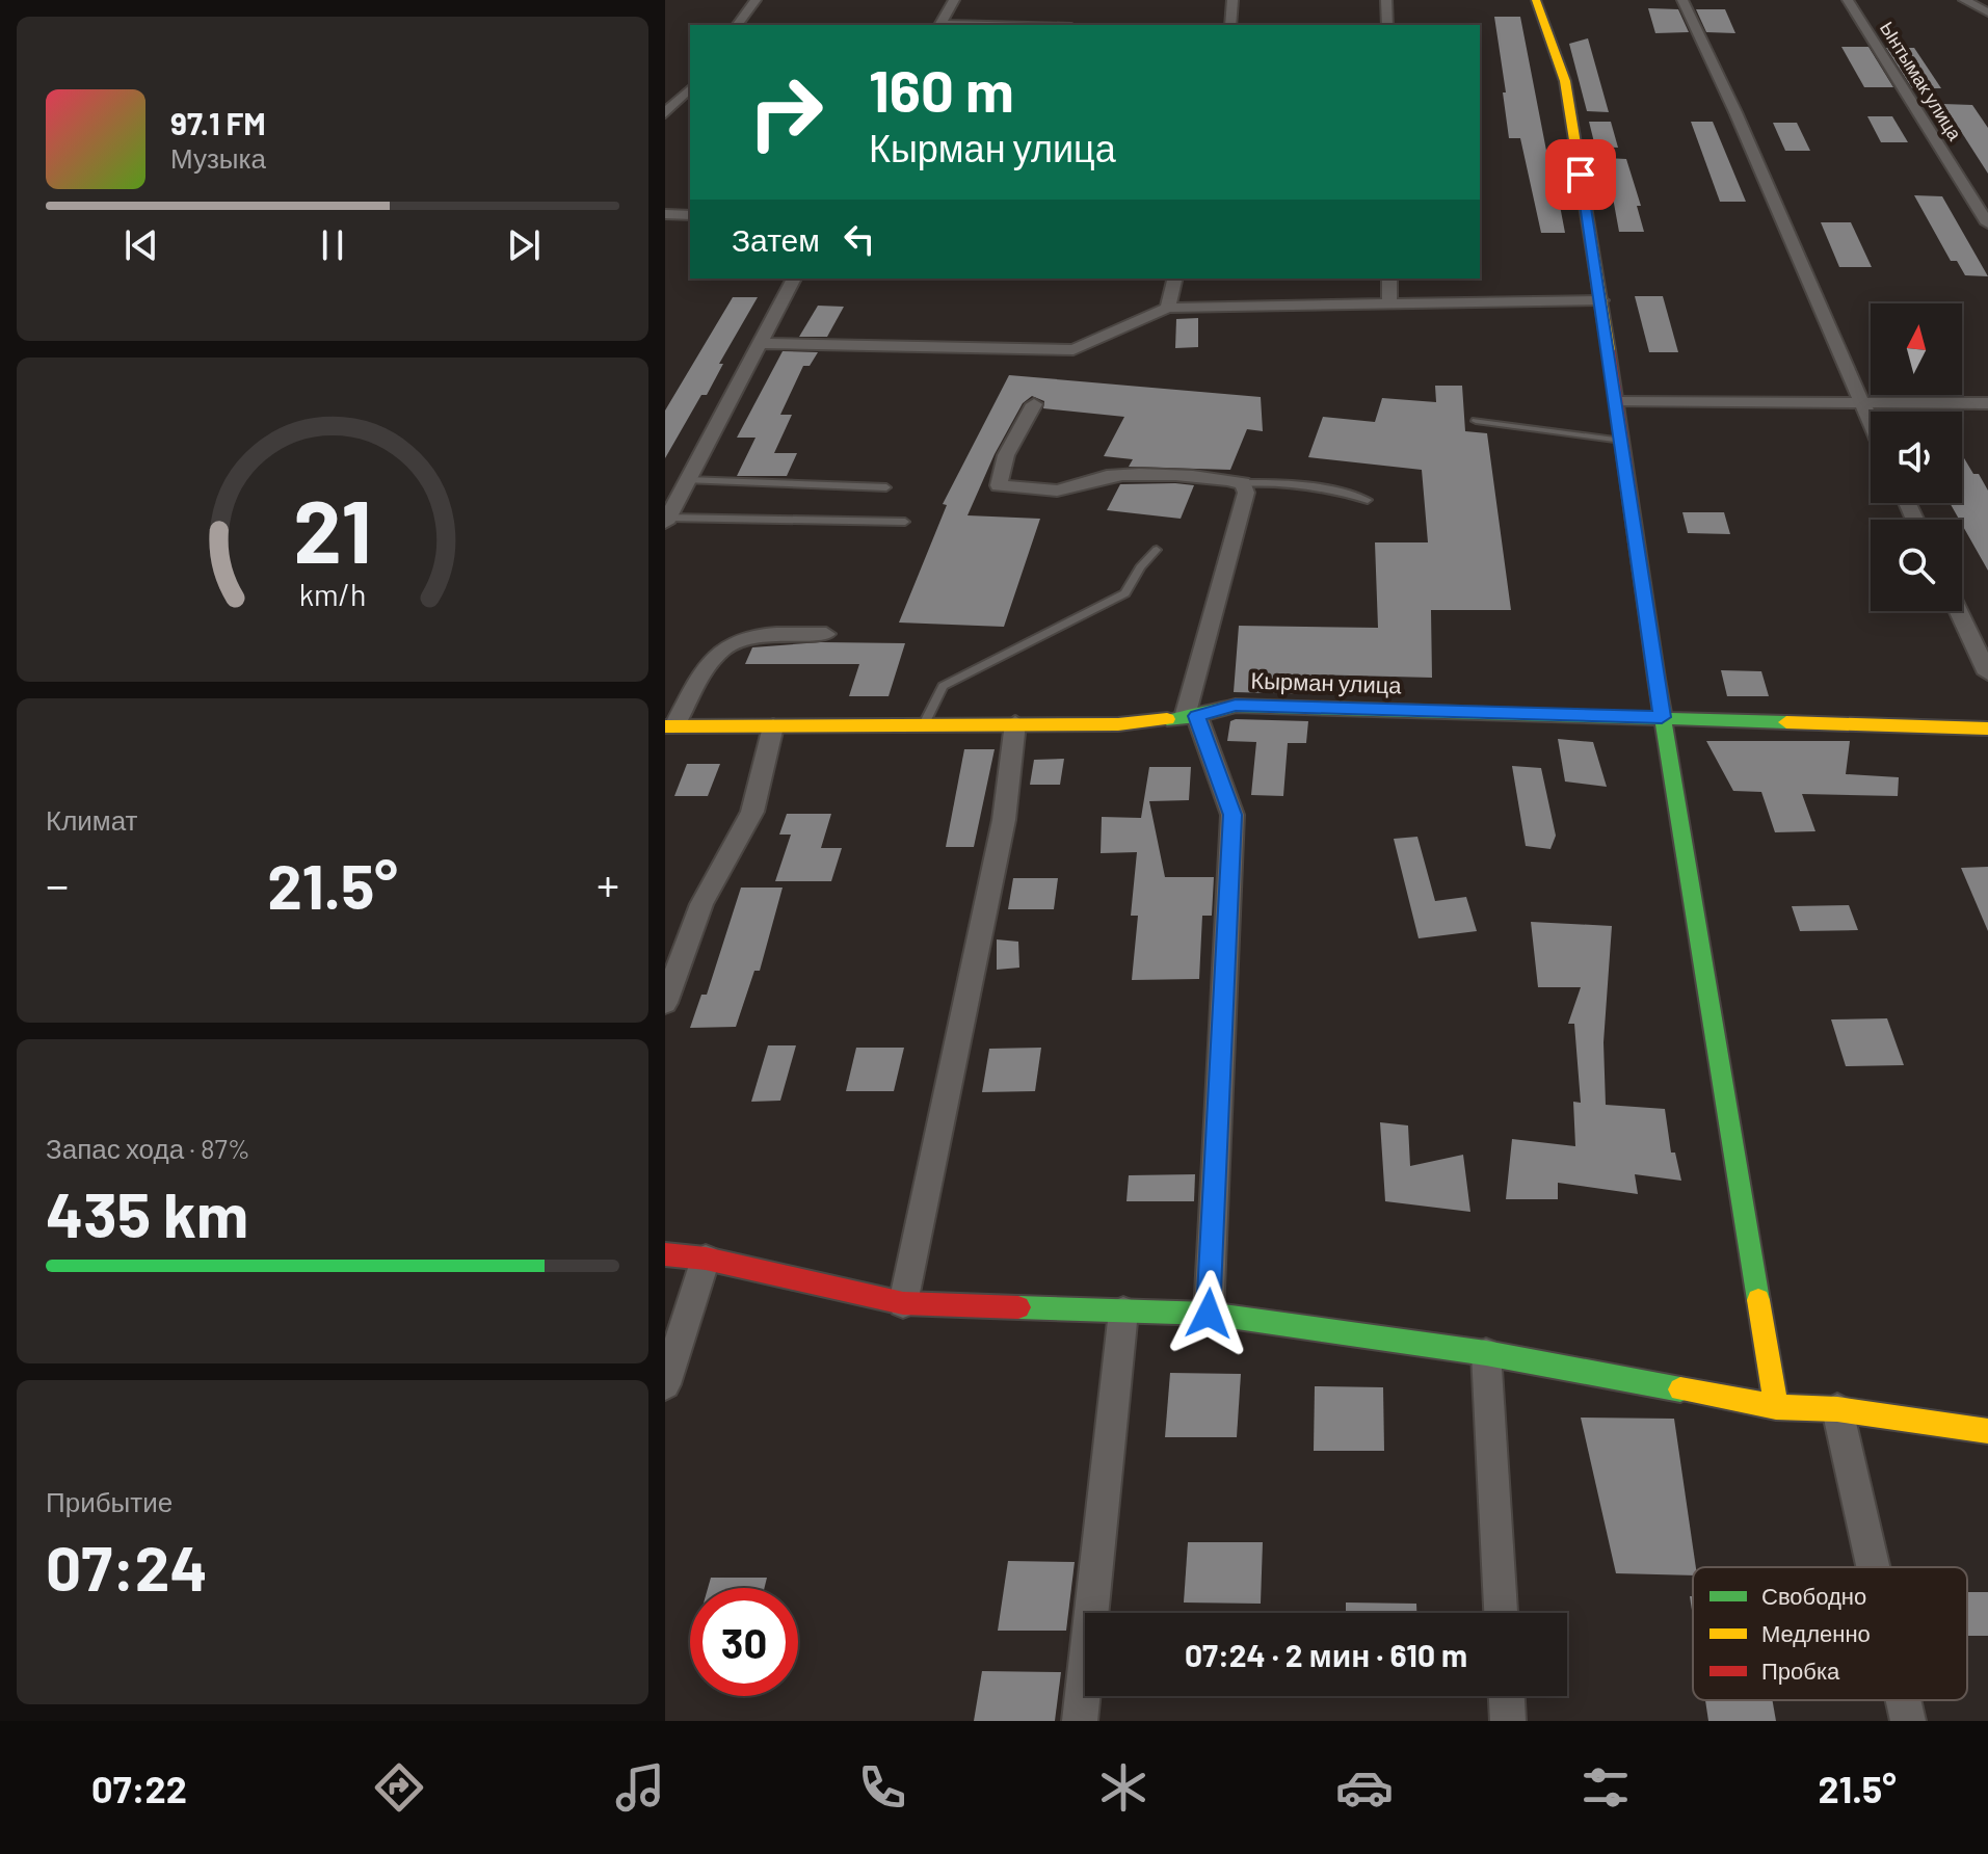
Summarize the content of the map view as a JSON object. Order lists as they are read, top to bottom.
{
  "streets": {
    "street": ["Ынтымак улица", "Кырман улица"]
  },
  "legend": ["Свободно", "Медленно", "Пробка"],
  "north": "top",
  "page": {
    "turn": ["160 m", "Кырман улица"],
    "song": ["97.1 FM", "Музыка"],
    "then": "Затем",
    "tile": [
      "Климат",
      ["Запас хода · 87%", "435 km"],
      ["Прибытие", "07:24"]
    ],
    "heat": ["−", "21.5°", "+"],
    "limit": "30",
    "trip": "07:24 · 2 мин · 610 m",
    "tabs": ["07:22", "21.5°"],
    "gauge": ["21", "km/h"]
  }
}
